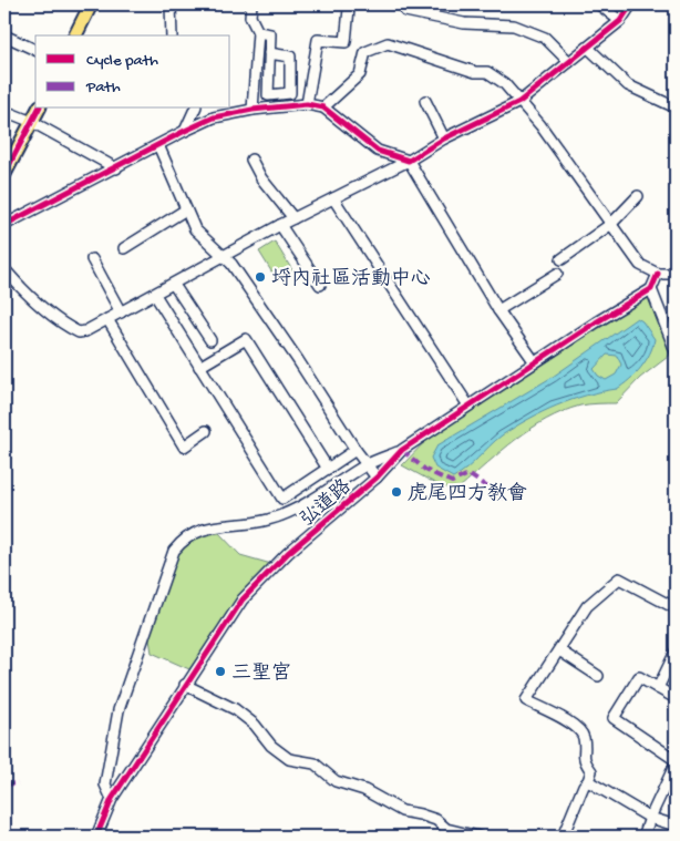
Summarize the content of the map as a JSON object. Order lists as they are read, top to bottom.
{
  "streets": {
    "street": ["弘道路"]
  },
  "places": ["埒內社區活動中心", "虎尾四方教會", "三聖宮"],
  "legend": ["Cycle path", "Path"]
}
